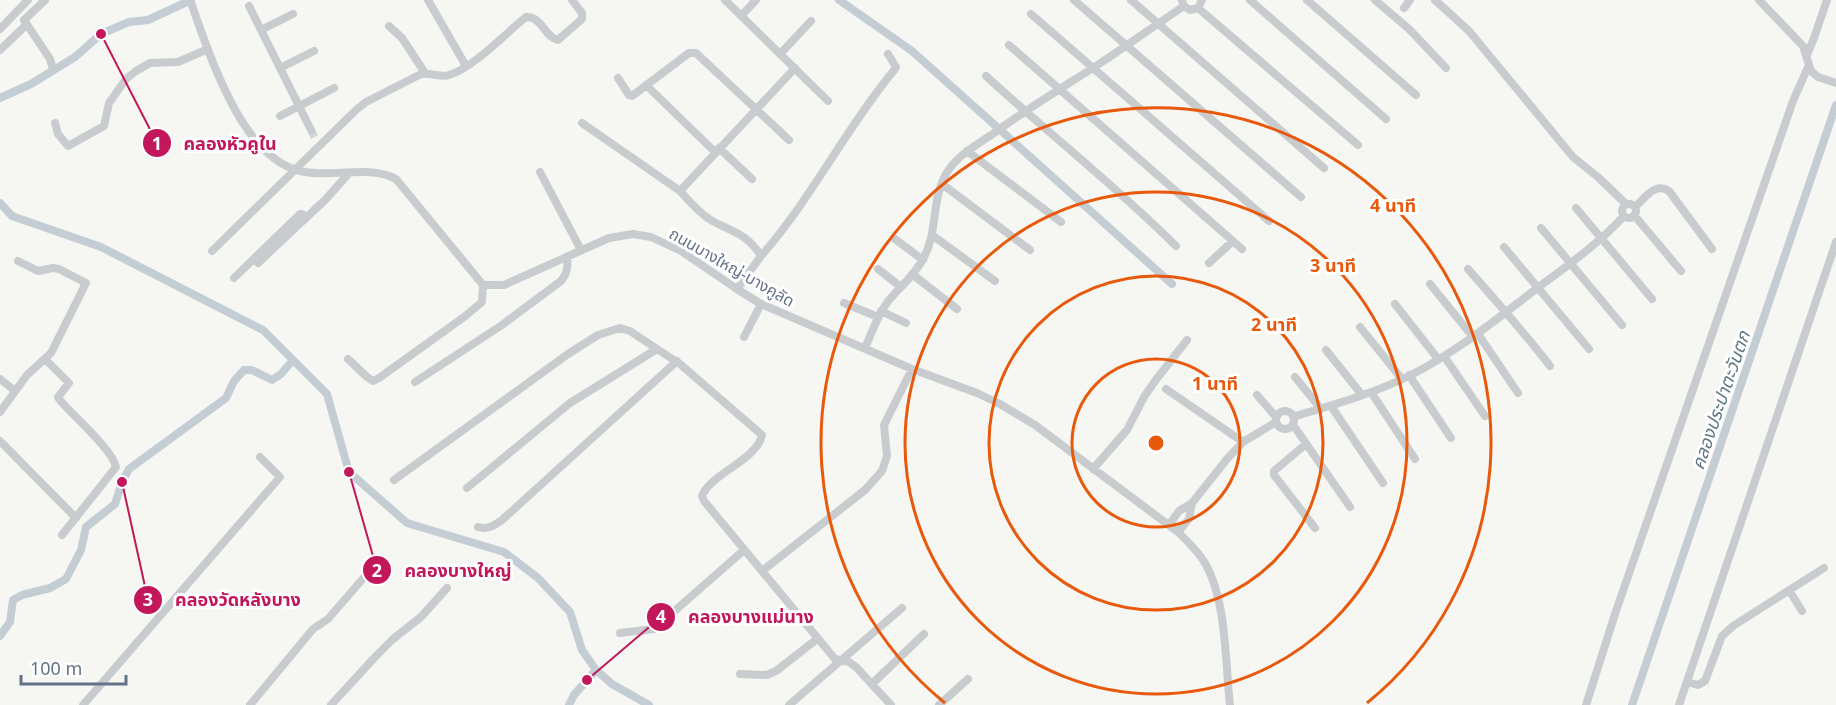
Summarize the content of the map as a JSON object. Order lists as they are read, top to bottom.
{
  "streets": {
    "street": ["ถนนบางใหญ่-บางคูลัด"]
  },
  "water": ["คลองประปาตะวันตก"],
  "places": [
    "คลองหัวคูใน",
    "คลองบางใหญ่",
    "คลองวัดหลังบาง",
    "คลองบางแม่นาง"
  ],
  "scale_bar": "100 m",
  "rings": [
    "4 นาที",
    "3 นาที",
    "2 นาที",
    "1 นาที"
  ]
}
